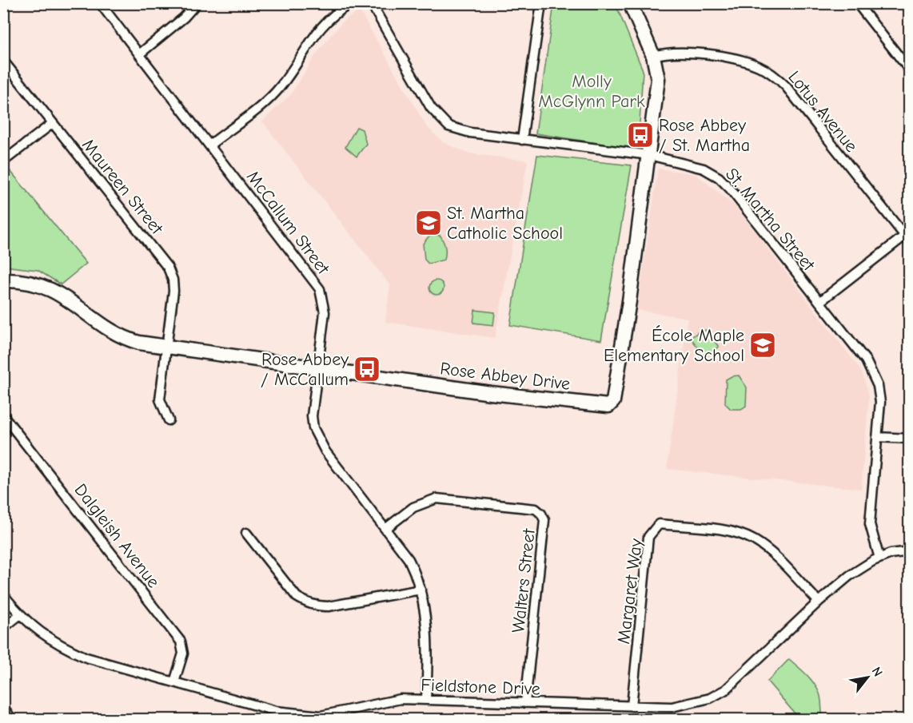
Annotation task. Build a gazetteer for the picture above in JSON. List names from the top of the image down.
{
  "streets": {
    "street": [
      "Lotus Avenue",
      "Maureen Street",
      "St. Martha Street",
      "McCallum Street",
      "Rose Abbey Drive",
      "Dalgleish Avenue",
      "Walters Street",
      "Margaret Way",
      "Fieldstone Drive"
    ]
  },
  "crossings": [
    ["Lotus Avenue", "Rose Abbey Drive"],
    ["Maureen Street", "Rose Abbey Drive"],
    ["St. Martha Street", "Rose Abbey Drive"],
    ["St. Martha Street", "Fieldstone Drive"],
    ["McCallum Street", "Rose Abbey Drive"],
    ["McCallum Street", "Walters Street"],
    ["McCallum Street", "Fieldstone Drive"],
    ["Dalgleish Avenue", "Fieldstone Drive"],
    ["Walters Street", "Fieldstone Drive"],
    ["Margaret Way", "Fieldstone Drive"]
  ],
  "parks": ["Molly McGlynn Park"],
  "places": {
    "bus stop": ["Rose Abbey / St. Martha", "Rose Abbey / McCallum"],
    "school or university": ["St. Martha Catholic School", "École Maple Elementary School"]
  },
  "north": "top right"
}
